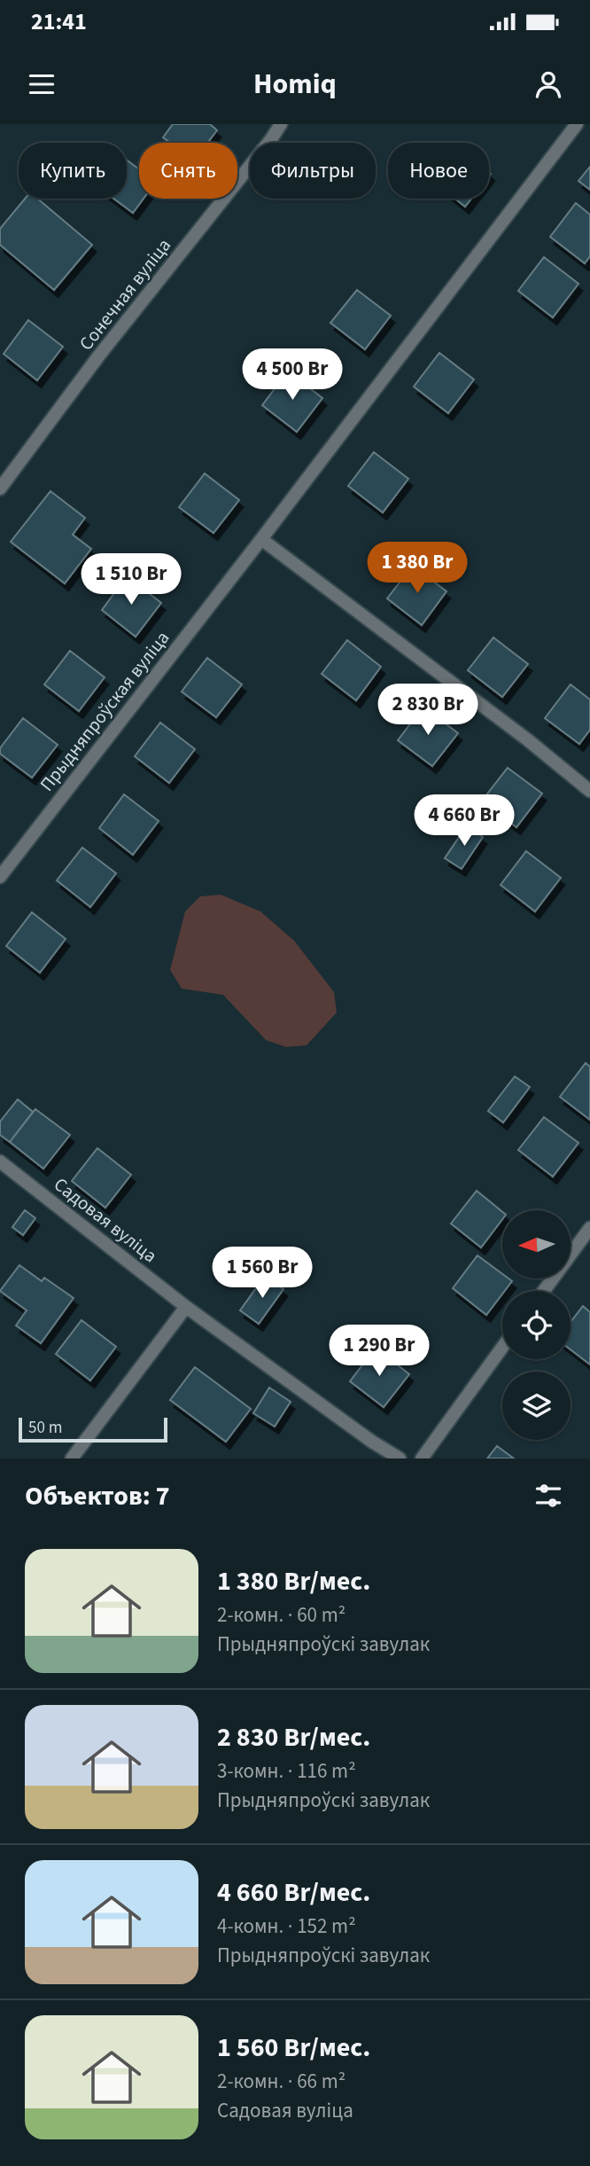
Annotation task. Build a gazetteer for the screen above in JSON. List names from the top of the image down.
{
  "streets": {
    "street": ["Сонечная вуліца", "Прыдняпроўская вуліца", "Садовая вуліца"]
  },
  "scale_bar": "50 m",
  "north": "left",
  "page": {
    "status": "21:41",
    "header": "Homiq",
    "chip": [
      "Купить",
      "Снять",
      "Фильтры",
      "Новое"
    ],
    "price": [
      "4 500 Br",
      "1 380 Br",
      "1 510 Br",
      "2 830 Br",
      "4 660 Br",
      "1 560 Br",
      "1 290 Br"
    ],
    "scale": "50 m",
    "heading": "Объектов: 7",
    "list": [
      {
        "name": "1 380 Br/мес.",
        "note": "2-комн. · 60 m² · Прыдняпроўскі завулак"
      },
      {
        "name": "2 830 Br/мес.",
        "note": "3-комн. · 116 m² · Прыдняпроўскі завулак"
      },
      {
        "name": "4 660 Br/мес.",
        "note": "4-комн. · 152 m² · Прыдняпроўскі завулак"
      },
      {
        "name": "1 560 Br/мес.",
        "note": "2-комн. · 66 m² · Садовая вуліца"
      }
    ]
  }
}
